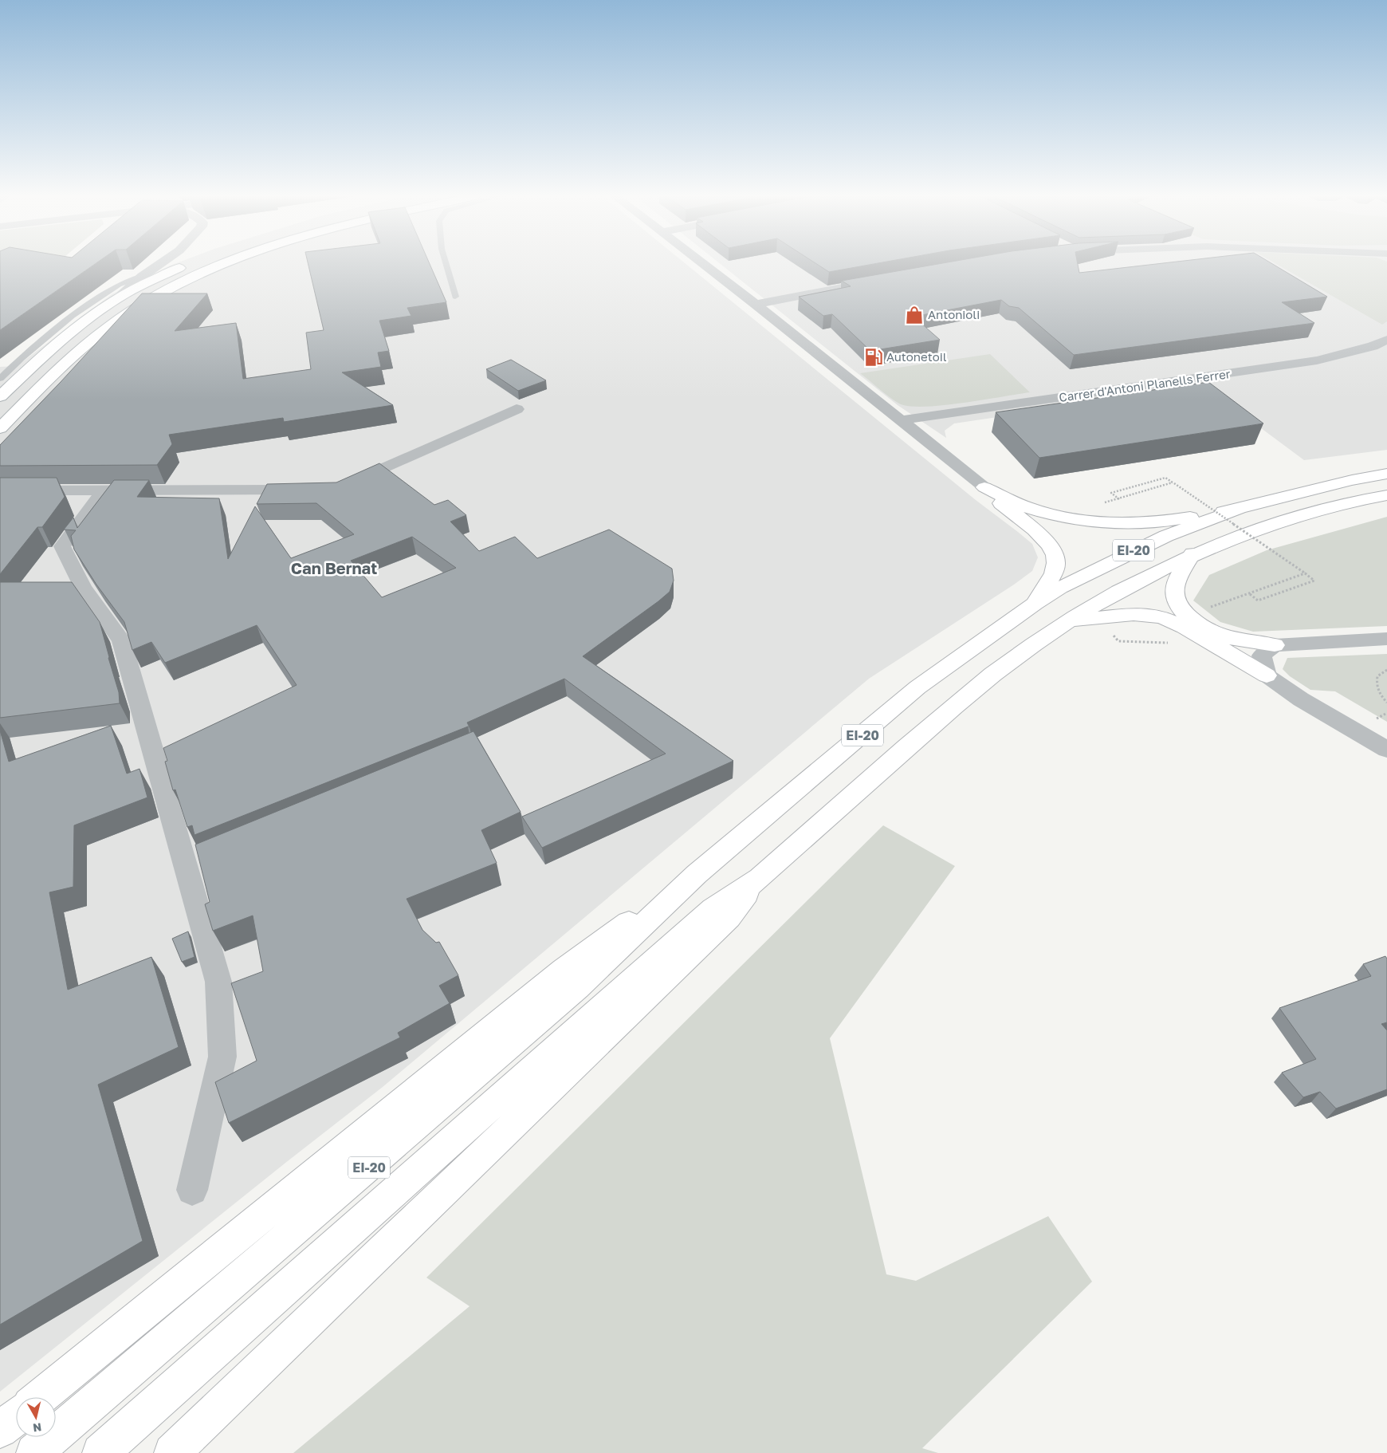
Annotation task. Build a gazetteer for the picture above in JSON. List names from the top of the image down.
{
  "streets": {
    "main road": ["EI-20"],
    "street": ["Carrer d'Antoni Planells Ferrer"]
  },
  "districts": ["Can Bernat"],
  "places": {
    "shop": ["Antonioli"],
    "fuel station": ["Autonetoil"]
  },
  "north": "bottom"
}
